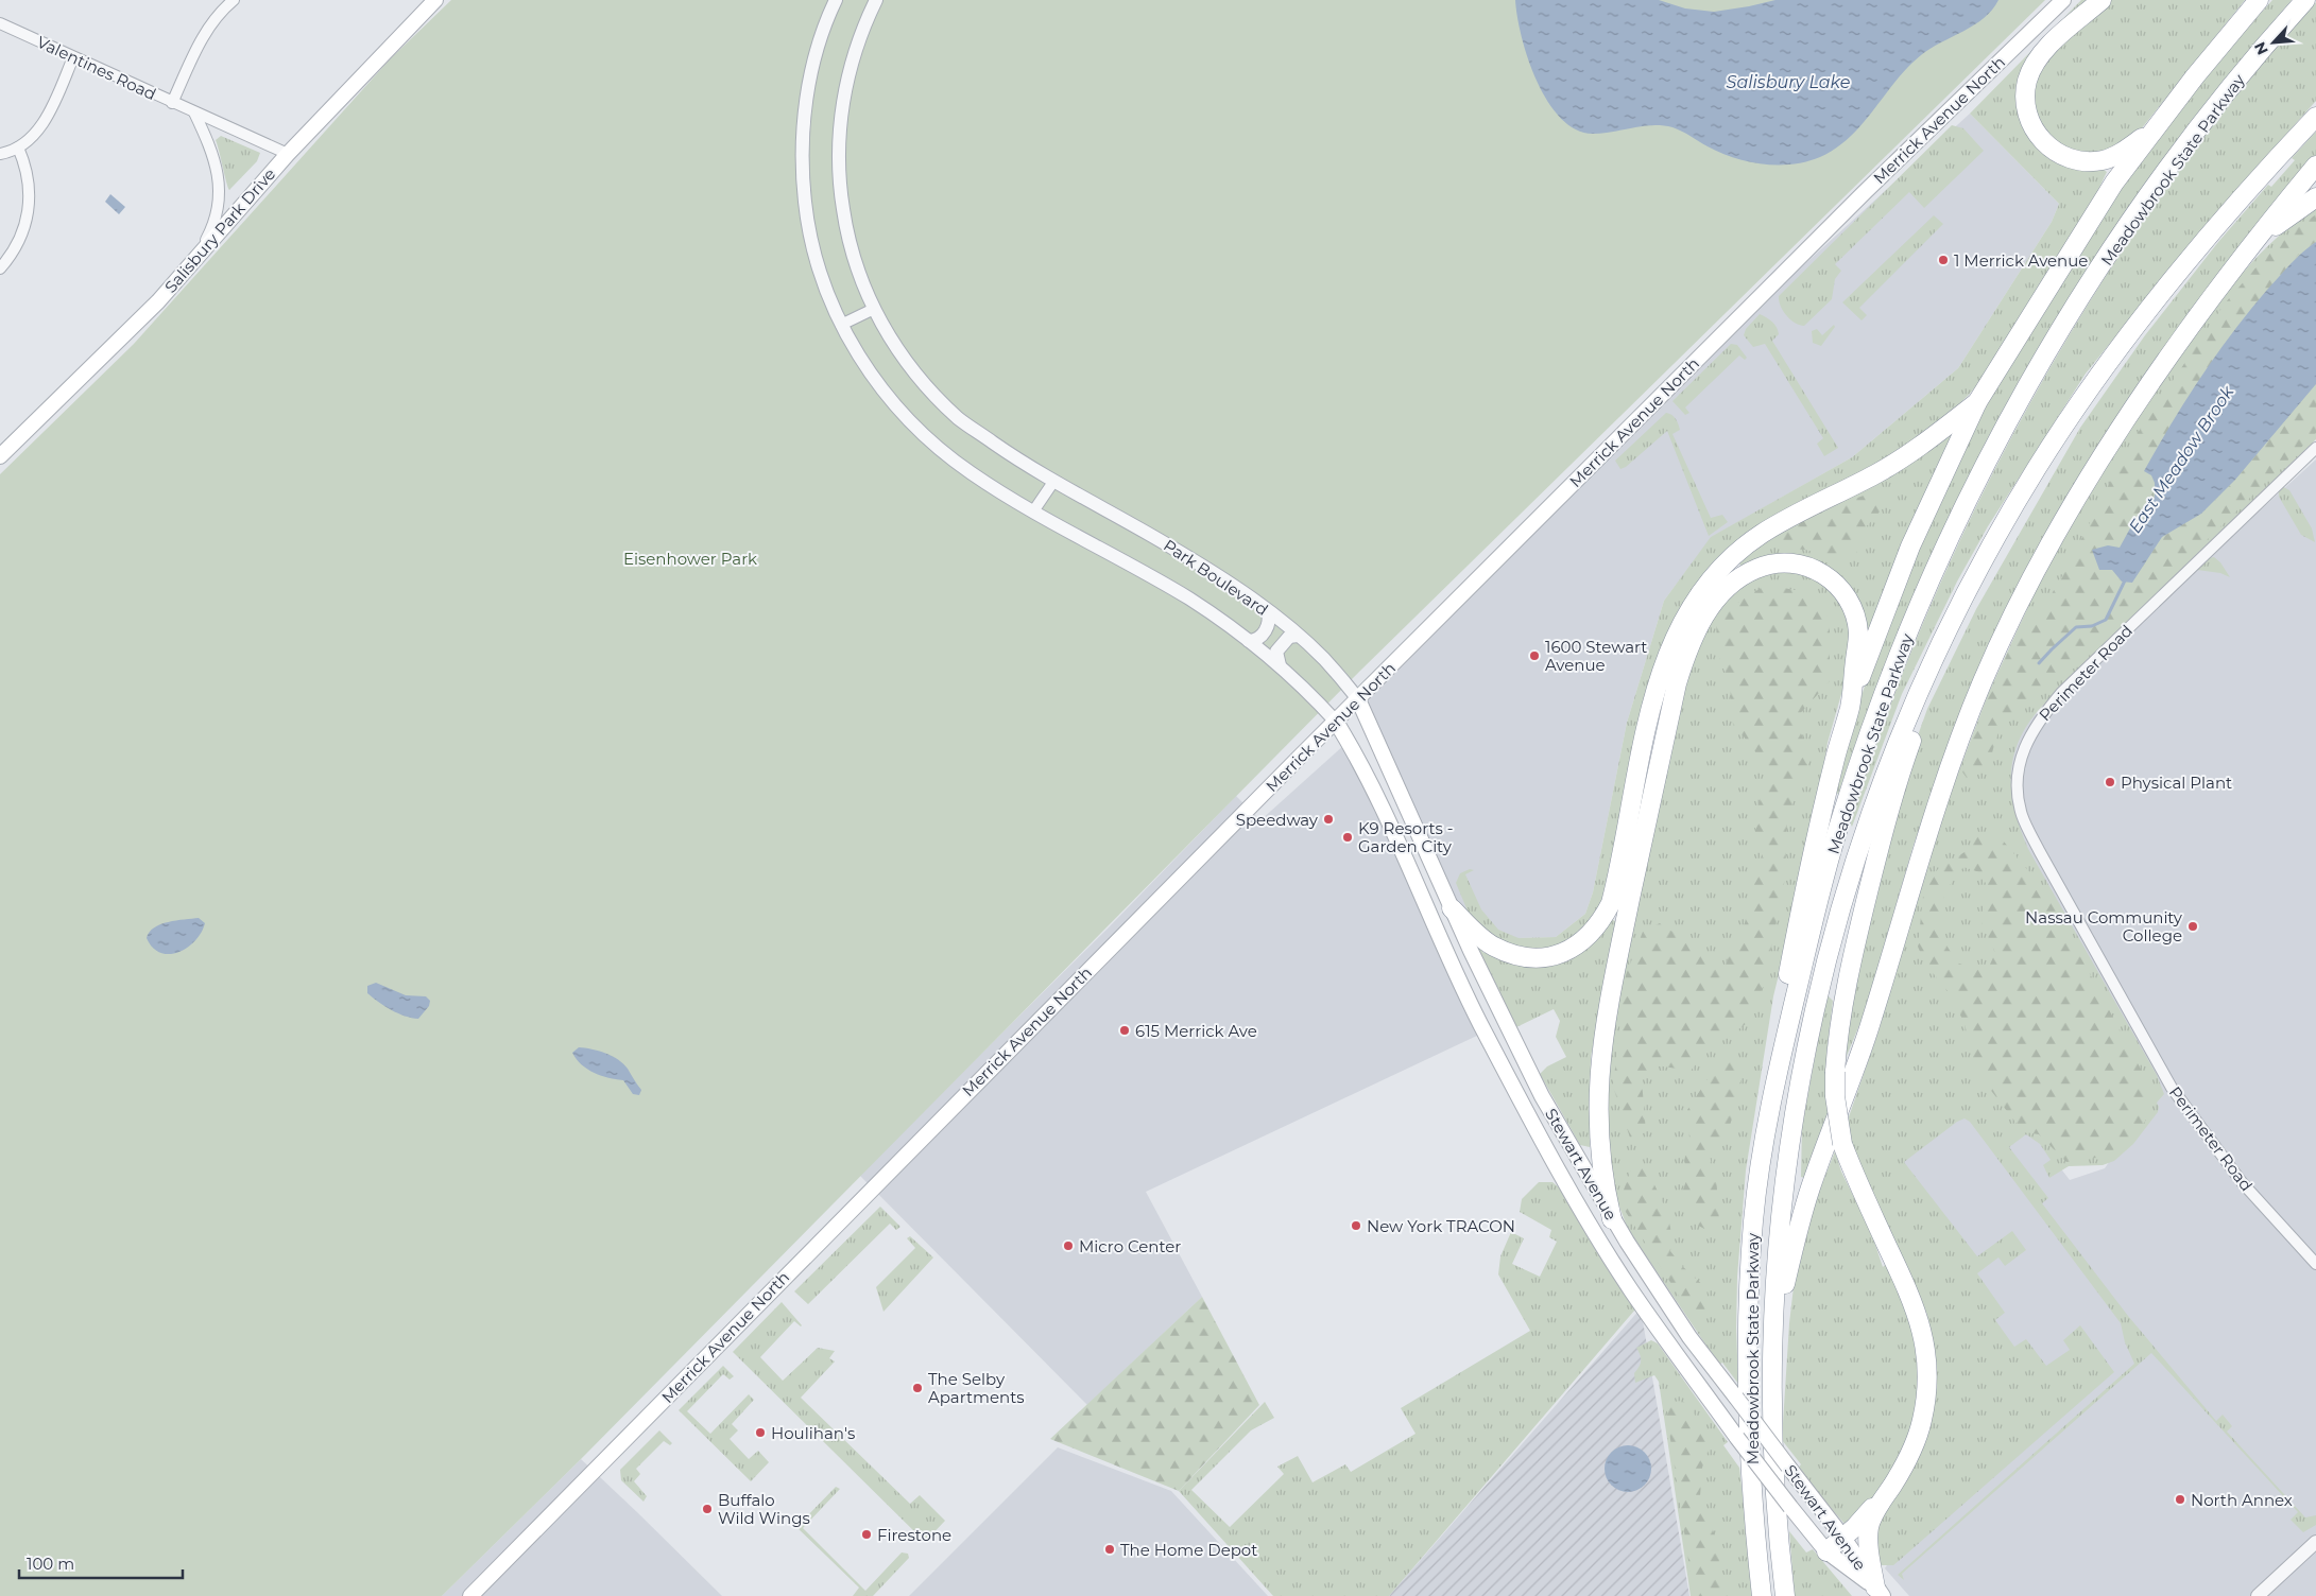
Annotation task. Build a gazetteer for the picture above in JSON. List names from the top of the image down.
{
  "streets": {
    "highway": ["Meadowbrook State Parkway"],
    "main road": ["Merrick Avenue North", "Salisbury Park Drive", "Stewart Avenue"],
    "street": ["Valentines Road", "Park Boulevard", "Perimeter Road"]
  },
  "crossings": [
    ["Valentines Road", "Salisbury Park Drive"],
    ["Merrick Avenue North", "Park Boulevard"],
    ["Merrick Avenue North", "Stewart Avenue"],
    ["Park Boulevard", "Stewart Avenue"]
  ],
  "water": ["Salisbury Lake", "East Meadow Brook"],
  "parks": ["Eisenhower Park"],
  "places": [
    "1 Merrick Avenue",
    "1600 Stewart Avenue",
    "Physical Plant",
    "Speedway",
    "K9 Resorts - Garden City",
    "Nassau Community College",
    "615 Merrick Ave",
    "New York TRACON",
    "Micro Center",
    "The Selby Apartments",
    "Houlihan's",
    "North Annex",
    "Buffalo Wild Wings",
    "Firestone",
    "The Home Depot"
  ],
  "scale_bar": "100 m",
  "north": "bottom left"
}
